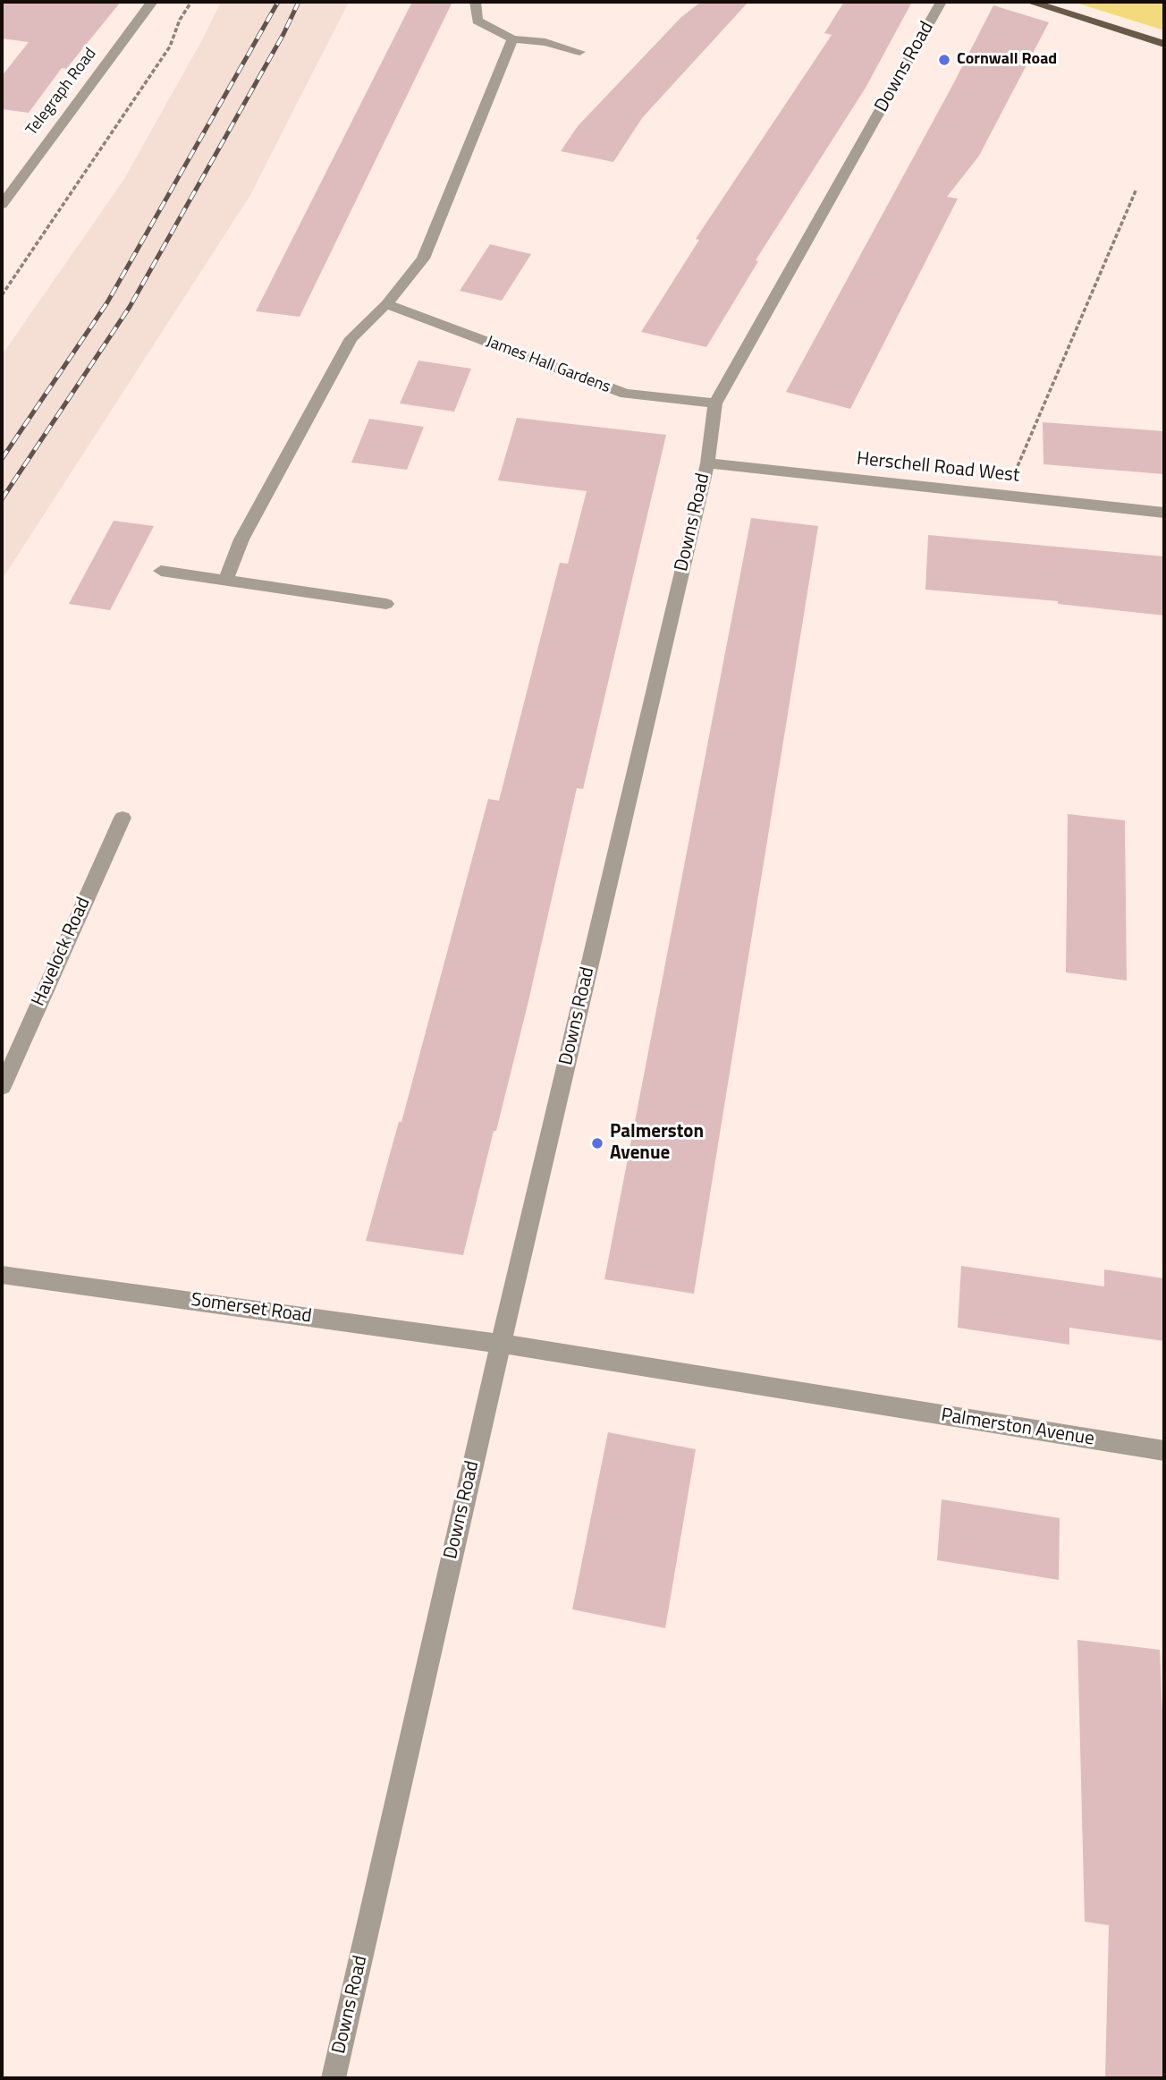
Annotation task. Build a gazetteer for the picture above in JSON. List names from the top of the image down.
{
  "streets": {
    "street": [
      "Downs Road",
      "Telegraph Road",
      "James Hall Gardens",
      "Herschell Road West",
      "Havelock Road",
      "Somerset Road",
      "Palmerston Avenue"
    ]
  },
  "crossings": [
    ["Downs Road", "James Hall Gardens"],
    ["Downs Road", "Herschell Road West"],
    ["Downs Road", "Somerset Road"],
    ["Downs Road", "Palmerston Avenue"],
    ["Somerset Road", "Palmerston Avenue"]
  ],
  "places": ["Cornwall Road", "Palmerston Avenue"]
}
